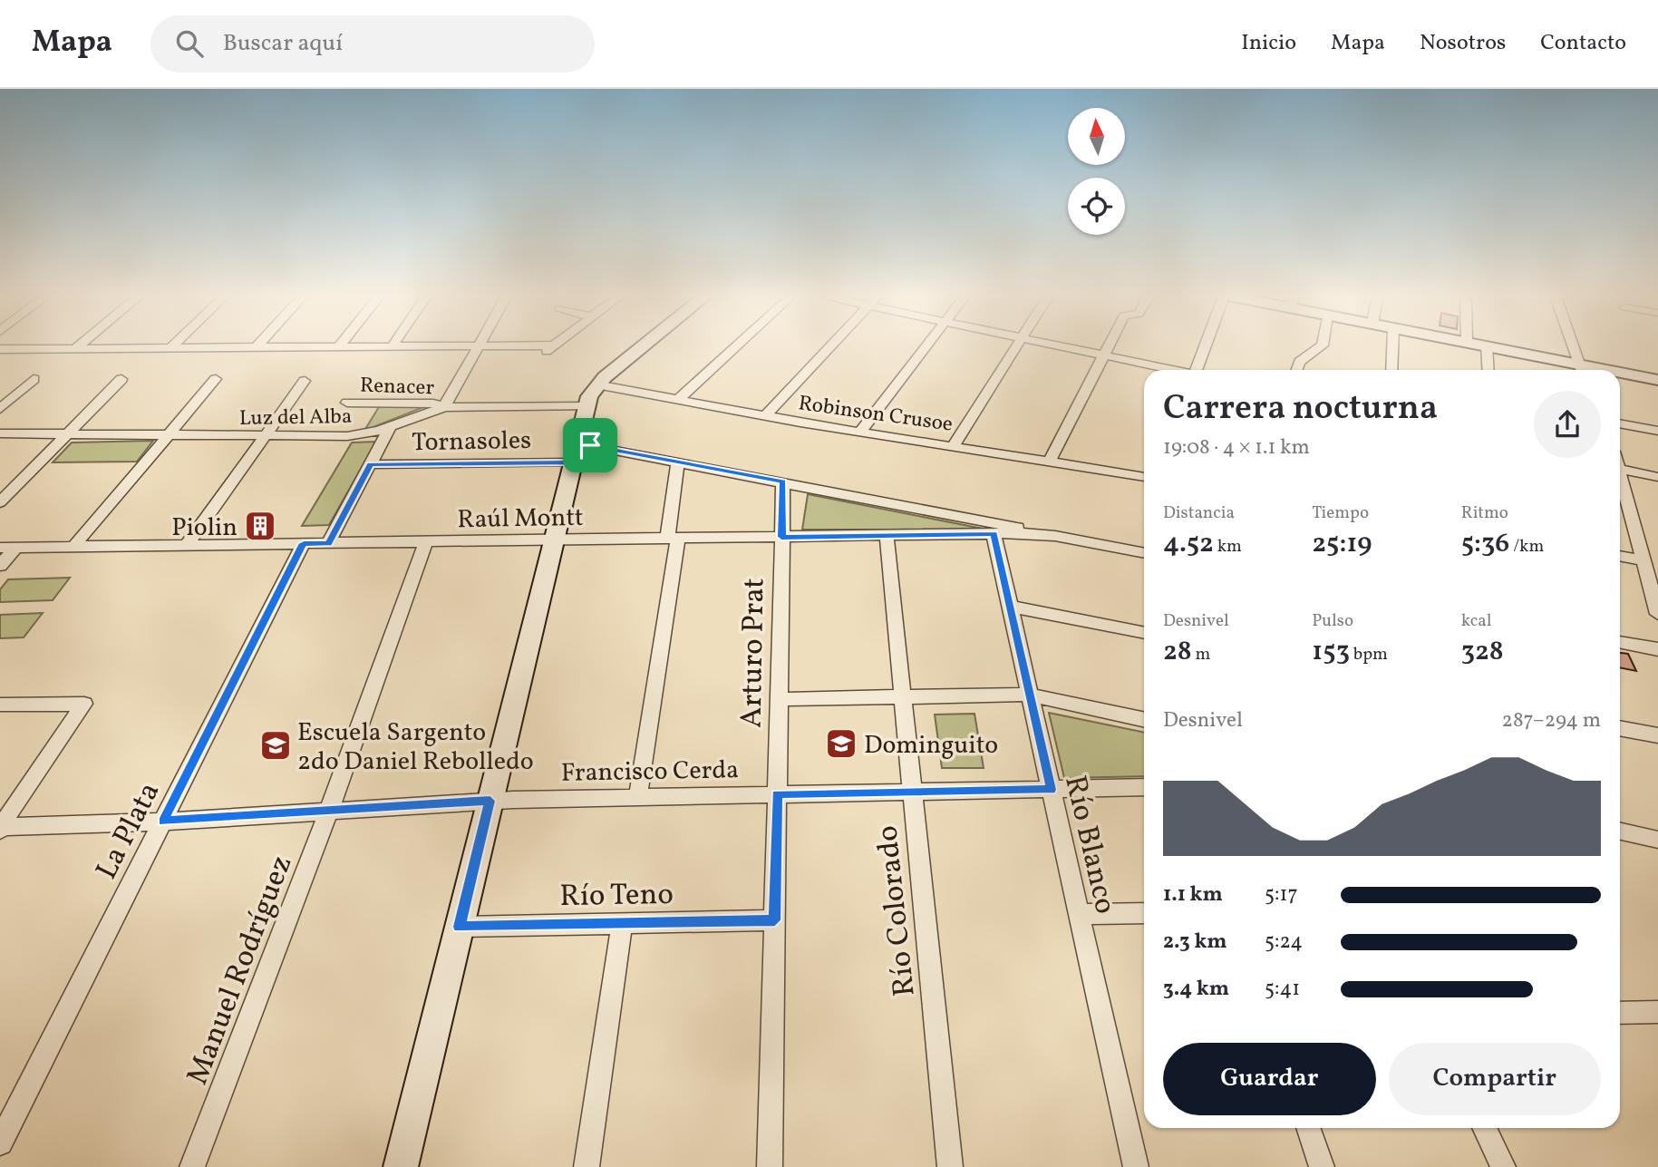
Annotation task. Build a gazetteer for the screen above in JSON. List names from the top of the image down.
{
  "streets": {
    "street": [
      "Renacer",
      "Robinson Crusoe",
      "Luz del Alba",
      "Tornasoles",
      "Raúl Montt",
      "Arturo Prat",
      "Francisco Cerda",
      "La Plata",
      "Río Blanco",
      "Río Teno",
      "Río Colorado",
      "Manuel Rodríguez"
    ]
  },
  "crossings": [
    ["Renacer", "Luz del Alba"],
    ["Robinson Crusoe", "Luz del Alba"],
    ["Tornasoles", "Raúl Montt"],
    ["Raúl Montt", "Arturo Prat"],
    ["Raúl Montt", "La Plata"],
    ["Raúl Montt", "Río Blanco"],
    ["Raúl Montt", "Río Colorado"],
    ["Raúl Montt", "Manuel Rodríguez"],
    ["Arturo Prat", "Francisco Cerda"],
    ["Arturo Prat", "Río Teno"],
    ["Francisco Cerda", "La Plata"],
    ["Francisco Cerda", "Río Blanco"],
    ["Francisco Cerda", "Río Colorado"],
    ["Francisco Cerda", "Manuel Rodríguez"]
  ],
  "places": {
    "building": ["Piolin"],
    "school or university": ["Dominguito", "Escuela Sargento 2do Daniel Rebolledo"]
  },
  "north": "top",
  "page": {
    "header": "Mapa",
    "search": "Buscar aquí",
    "nav": [
      "Inicio",
      "Mapa",
      "Nosotros",
      "Contacto"
    ],
    "heading": ["Carrera nocturna", "19:08 · 4 × 1.1 km"],
    "stats": [
      ["Distancia", "4.52 km"],
      ["Tiempo", "25:19"],
      ["Ritmo", "5:36 /km"],
      ["Desnivel", "28 m"],
      ["Pulso", "153 bpm"],
      ["kcal", "328"]
    ],
    "chart": ["Desnivel", "287–294 m"],
    "list": [
      {
        "name": "1.1 km",
        "note": "5:17"
      },
      {
        "name": "2.3 km",
        "note": "5:24"
      },
      {
        "name": "3.4 km",
        "note": "5:41"
      }
    ],
    "buttons": ["Guardar", "Compartir"]
  }
}
